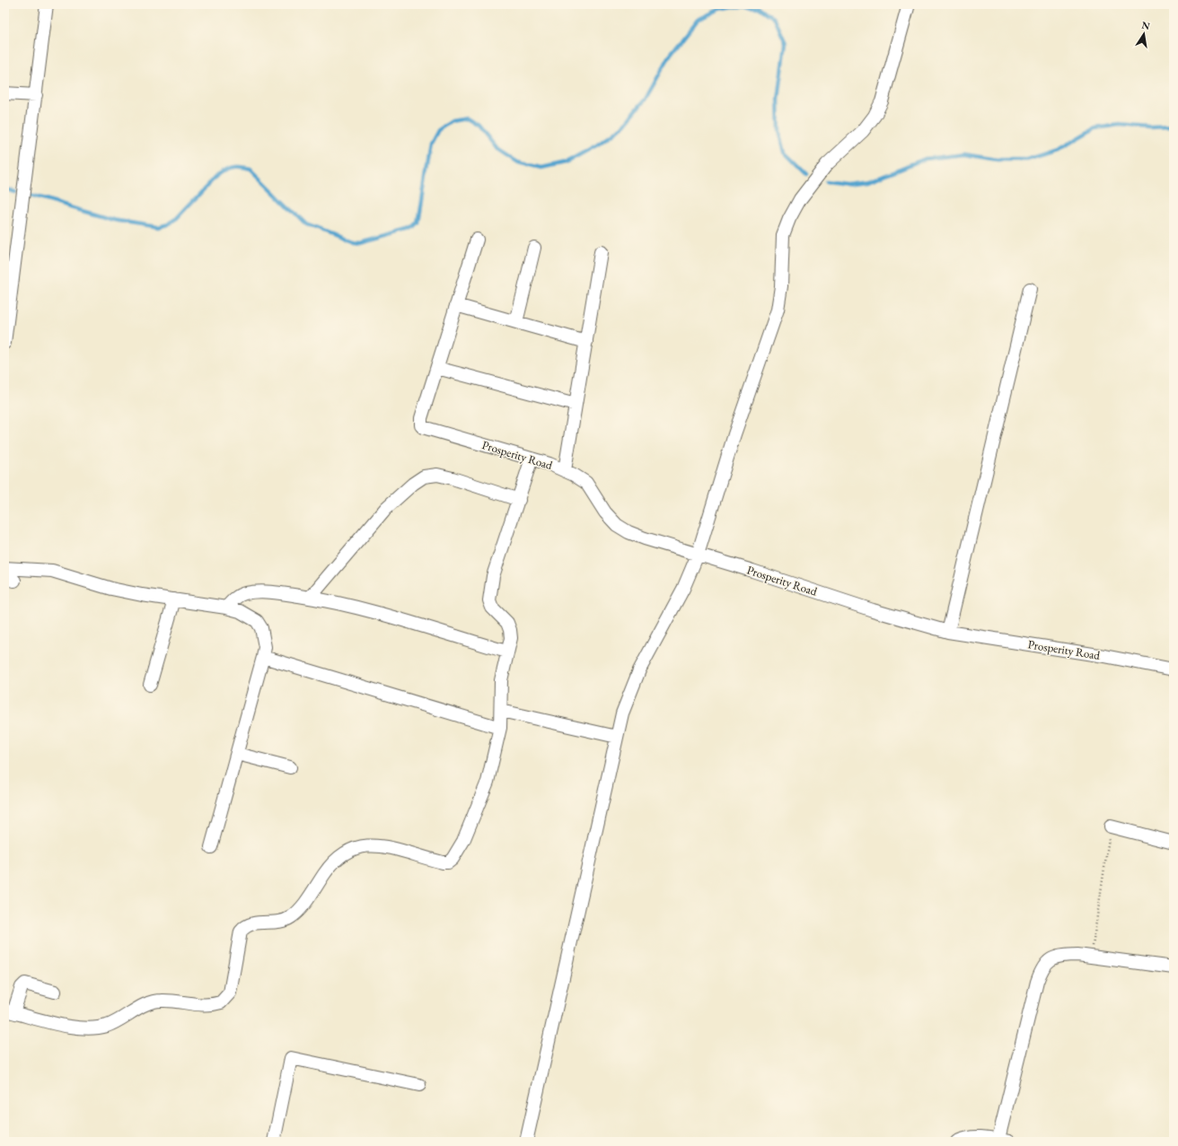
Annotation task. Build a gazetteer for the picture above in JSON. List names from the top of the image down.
{
  "streets": {
    "street": ["Prosperity Road"]
  },
  "north": "top"
}
